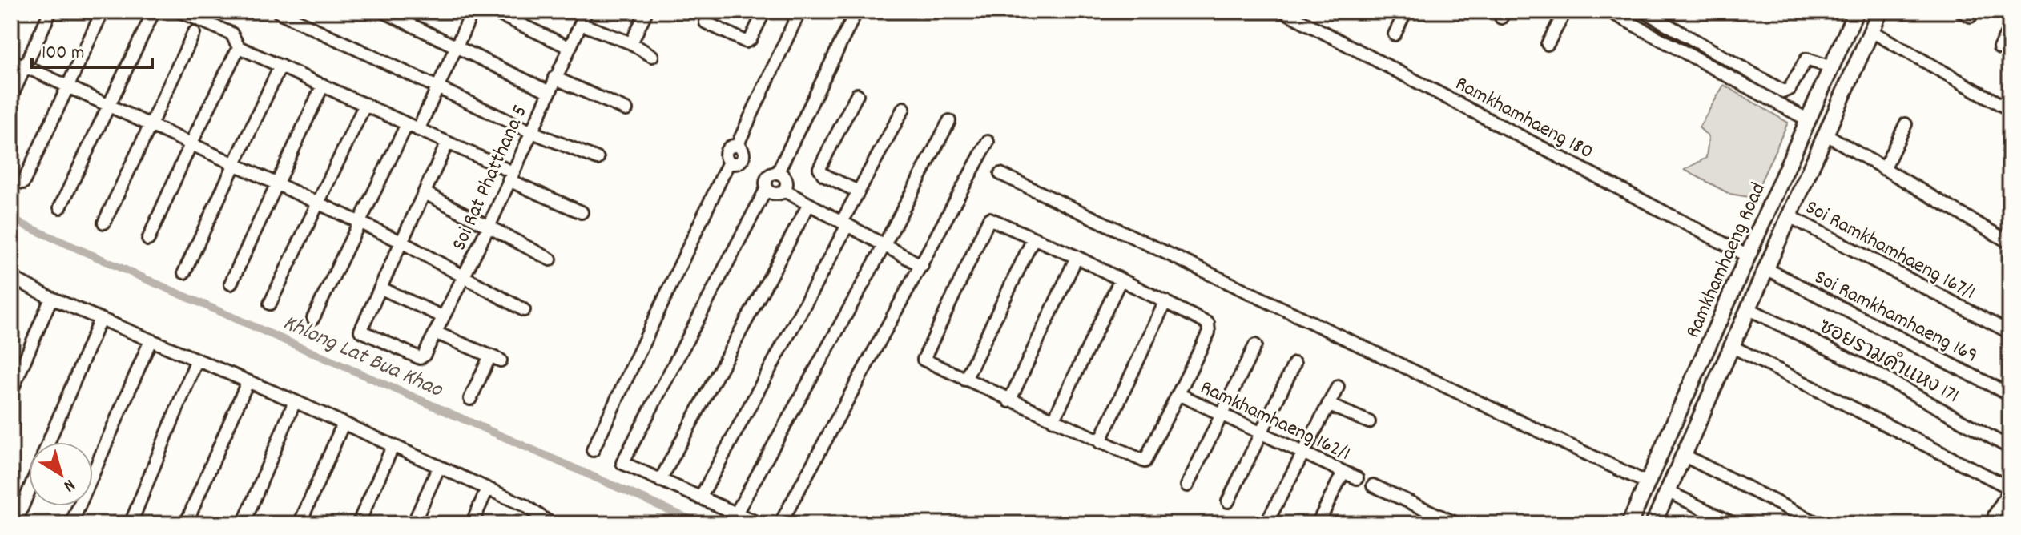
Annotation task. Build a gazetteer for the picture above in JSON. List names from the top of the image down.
{
  "streets": {
    "main road": ["Ramkhamhaeng Road"],
    "street": [
      "Ramkhamhaeng 180",
      "Soi Rat Phatthana 5",
      "Soi Ramkhamhaeng 167/1",
      "Soi Ramkhamhaeng 169",
      "ซอยรามคำแหง 171",
      "Ramkhamhaeng 162/1"
    ]
  },
  "crossings": [
    ["Ramkhamhaeng 180", "Ramkhamhaeng Road"],
    ["Soi Ramkhamhaeng 167/1", "Ramkhamhaeng Road"],
    ["Ramkhamhaeng Road", "Soi Ramkhamhaeng 169"],
    ["Ramkhamhaeng Road", "ซอยรามคำแหง 171"]
  ],
  "water": ["Khlong Lat Bua Khao"],
  "scale_bar": "100 m",
  "north": "bottom right"
}
